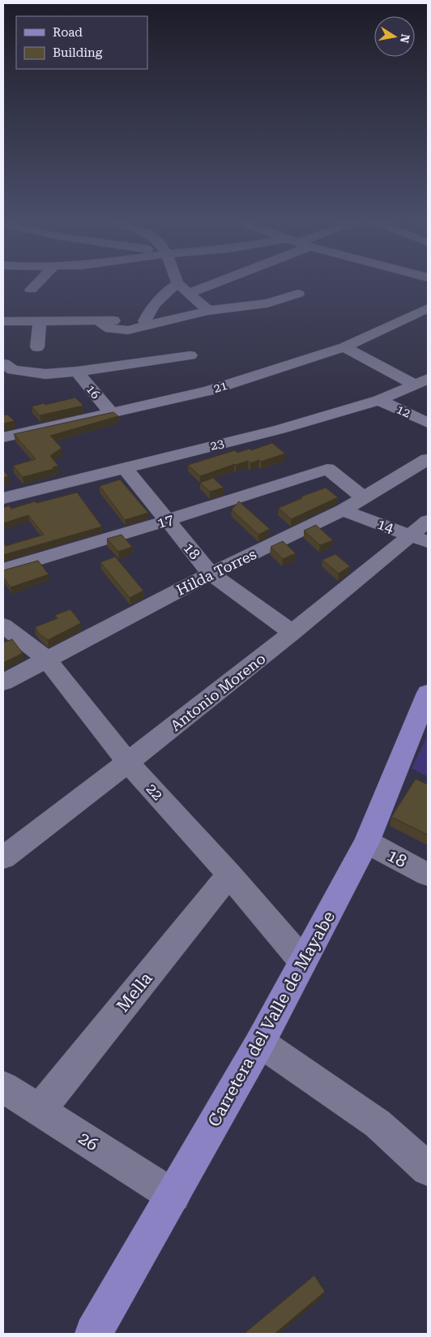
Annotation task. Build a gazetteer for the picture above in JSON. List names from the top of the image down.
{
  "streets": {
    "main road": ["Carretera del Valle de Mayabe"],
    "street": [
      "21",
      "16",
      "12",
      "23",
      "17",
      "14",
      "18",
      "Hilda Torres",
      "Antonio Moreno",
      "22",
      "Mella",
      "26"
    ]
  },
  "crossings": [
    ["21", "16"],
    ["12", "23"],
    ["23", "18"],
    ["17", "18"],
    ["17", "Hilda Torres"],
    ["14", "Hilda Torres"],
    ["14", "Antonio Moreno"],
    ["18", "Hilda Torres"],
    ["18", "Antonio Moreno"],
    ["18", "Carretera del Valle de Mayabe"],
    ["Hilda Torres", "22"],
    ["Antonio Moreno", "22"],
    ["22", "Mella"],
    ["22", "Carretera del Valle de Mayabe"],
    ["Mella", "26"],
    ["Carretera del Valle de Mayabe", "26"]
  ],
  "legend": ["Road", "Building"],
  "north": "right"
}
